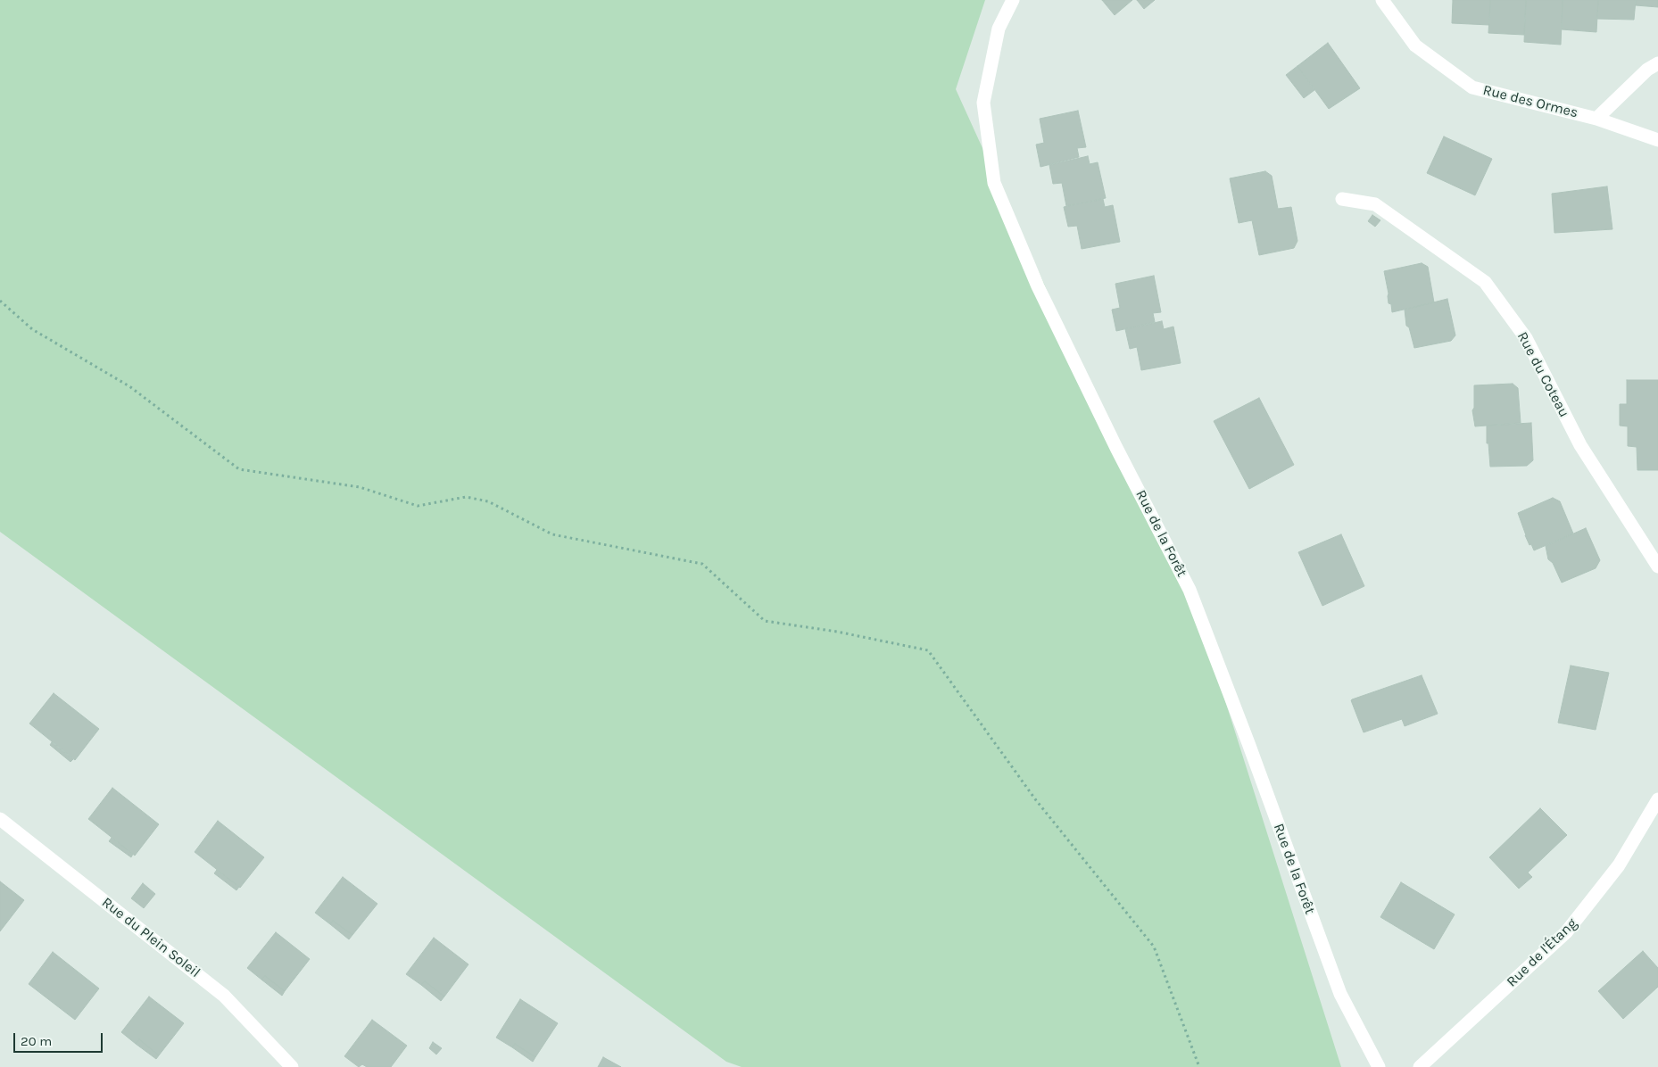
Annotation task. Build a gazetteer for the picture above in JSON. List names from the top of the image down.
{
  "streets": {
    "street": [
      "Rue des Ormes",
      "Rue du Coteau",
      "Rue de la Forêt",
      "Rue du Plein Soleil",
      "Rue de l'Étang"
    ]
  },
  "scale_bar": "20 m"
}
